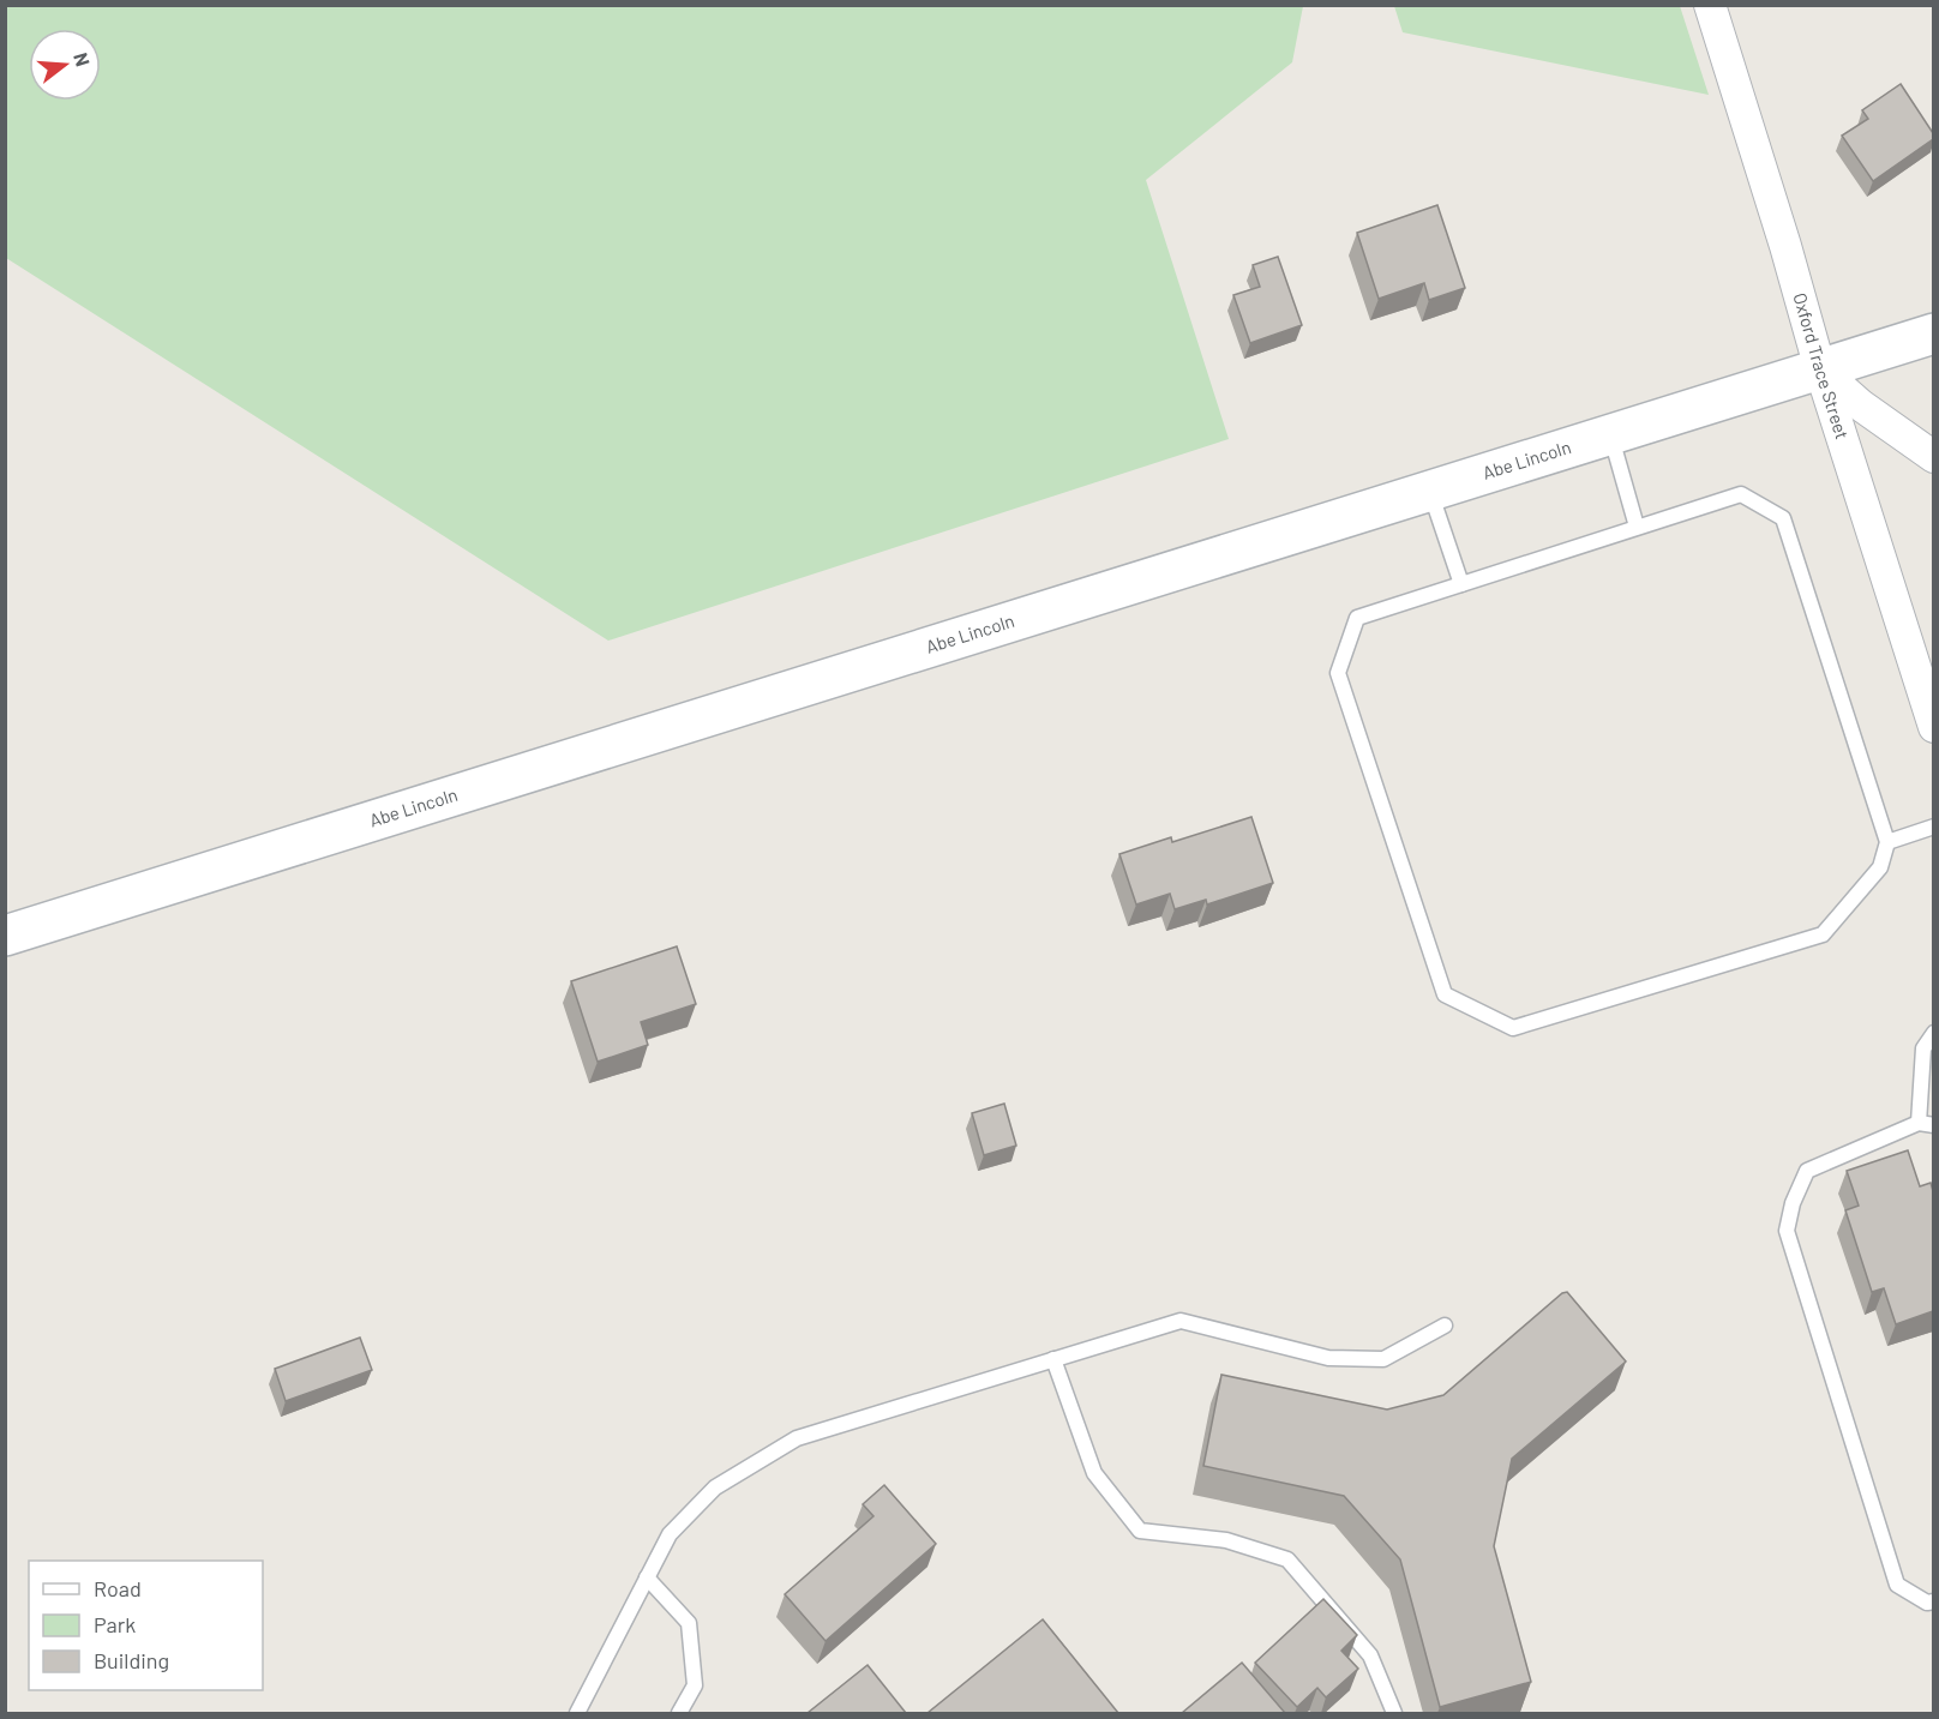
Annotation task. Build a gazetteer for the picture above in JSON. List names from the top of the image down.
{
  "streets": {
    "street": ["Oxford Trace Street", "Abe Lincoln"]
  },
  "crossings": [
    ["Oxford Trace Street", "Abe Lincoln"]
  ],
  "legend": ["Road", "Park", "Building"],
  "north": "right"
}
